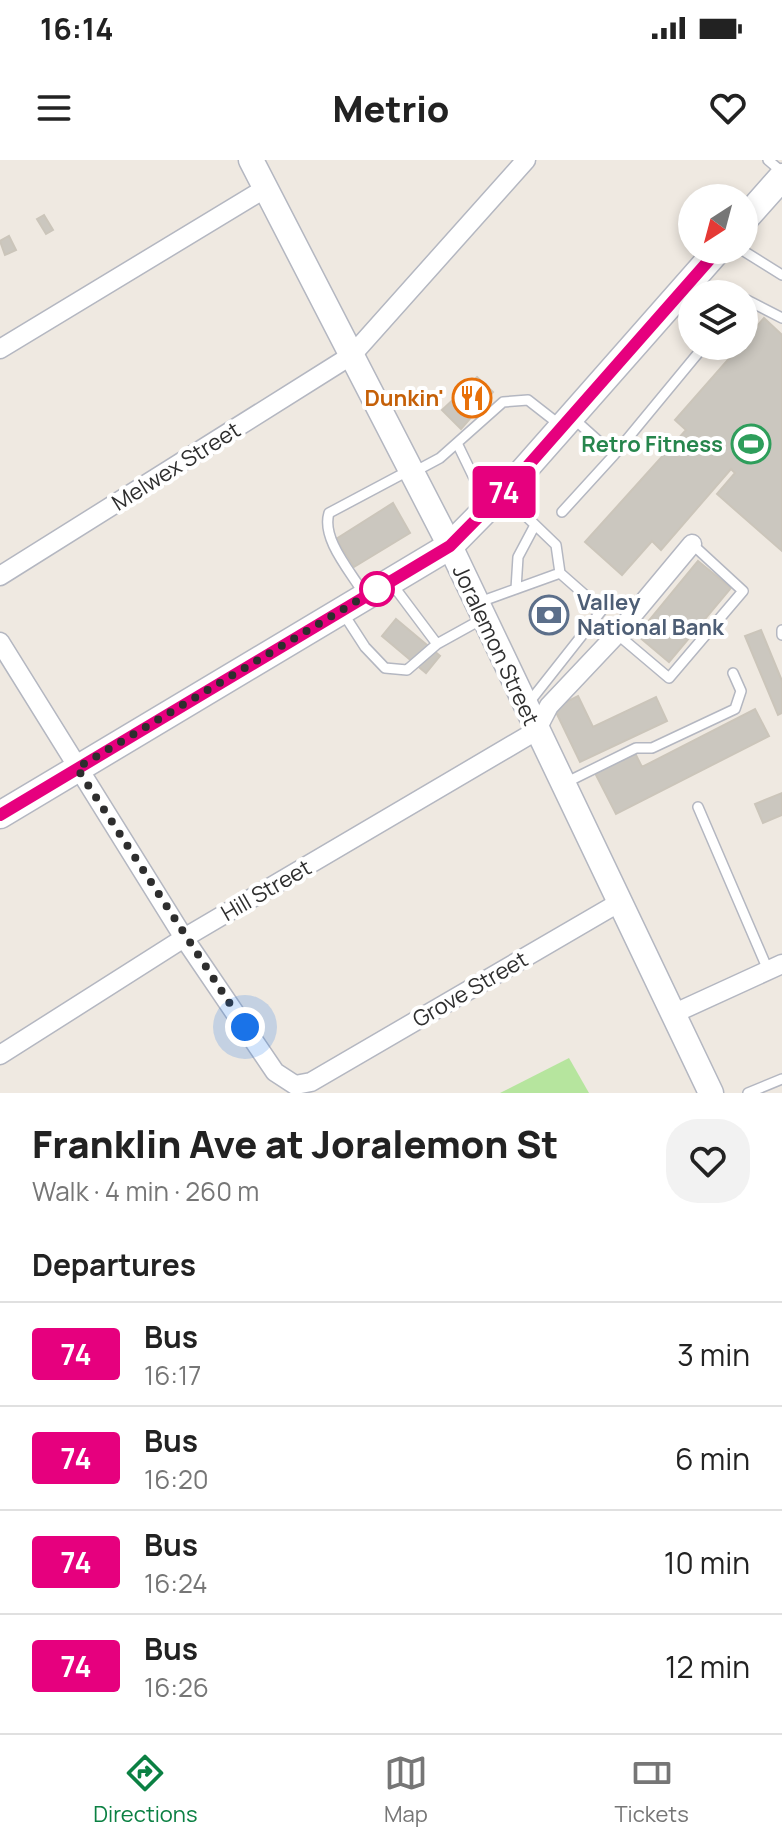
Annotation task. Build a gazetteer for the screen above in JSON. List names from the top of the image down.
{
  "streets": {
    "street": [
      "Melwex Street",
      "Joralemon Street",
      "Hill Street",
      "Grove Street"
    ]
  },
  "crossings": [
    ["Melwex Street", "Joralemon Street"],
    ["Joralemon Street", "Hill Street"],
    ["Joralemon Street", "Grove Street"],
    ["Hill Street", "Grove Street"]
  ],
  "places": {
    "restaurant": ["Dunkin'"],
    "sports": ["Retro Fitness"],
    "bank": ["Valley National Bank"]
  },
  "lines": ["bus line 74"],
  "north": "bottom left",
  "page": {
    "status": "16:14",
    "header": "Metrio",
    "on_map": "74",
    "heading": [
      ["Franklin Ave at Joralemon St", "Walk · 4 min · 260 m"],
      "Departures"
    ],
    "list": [
      {
        "mark": "74",
        "name": "Bus",
        "note": "16:17",
        "value": "3 min"
      },
      {
        "mark": "74",
        "name": "Bus",
        "note": "16:20",
        "value": "6 min"
      },
      {
        "mark": "74",
        "name": "Bus",
        "note": "16:24",
        "value": "10 min"
      },
      {
        "mark": "74",
        "name": "Bus",
        "note": "16:26",
        "value": "12 min"
      }
    ],
    "tabs": ["Directions", "Map", "Tickets"]
  }
}
